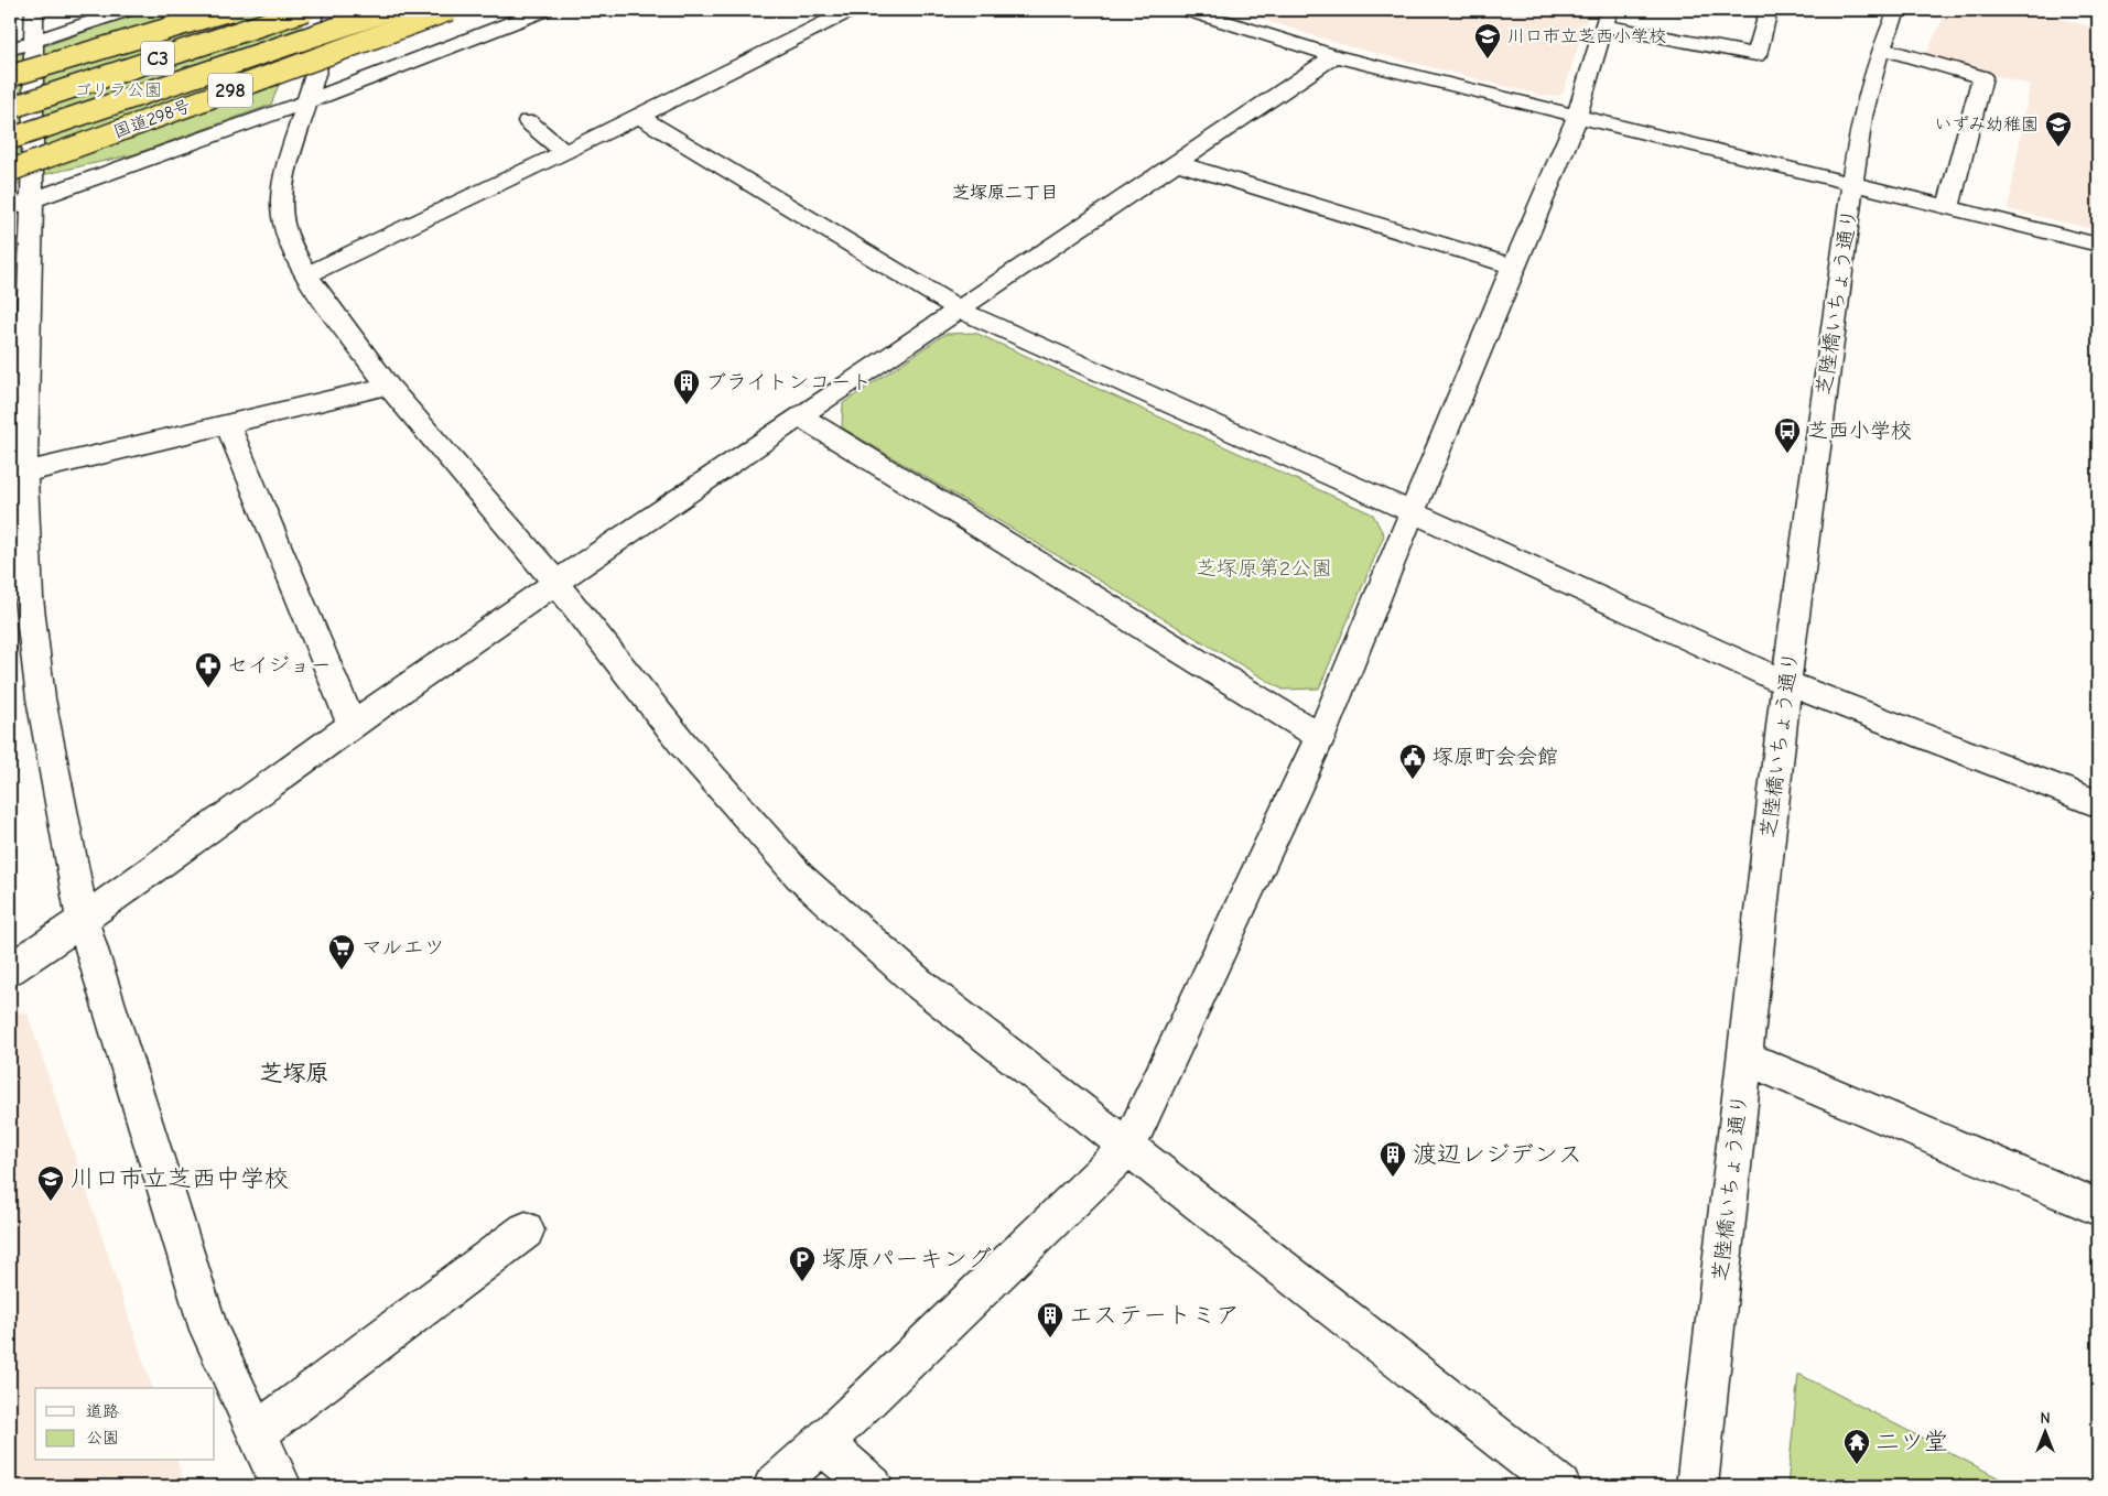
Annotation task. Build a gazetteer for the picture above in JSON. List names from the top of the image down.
{
  "streets": {
    "highway": ["C3", "298", "国道298号"],
    "street": ["芝陸橋いちょう通り"]
  },
  "districts": ["芝塚原二丁目", "芝塚原"],
  "parks": ["ゴリラ公園", "芝塚原第2公園"],
  "places": {
    "school or university": ["川口市立芝西小学校", "いずみ幼稚園", "川口市立芝西中学校"],
    "building": ["ブライトンコート", "渡辺レジデンス", "エステートミア"],
    "bus stop": ["芝西小学校"],
    "pharmacy": ["セイジョー"],
    "public building": ["塚原町会会館"],
    "supermarket": ["マルエツ"],
    "parking": ["塚原パーキング"],
    "temple": ["二ツ堂"]
  },
  "legend": ["道路", "公園"],
  "north": "top"
}
